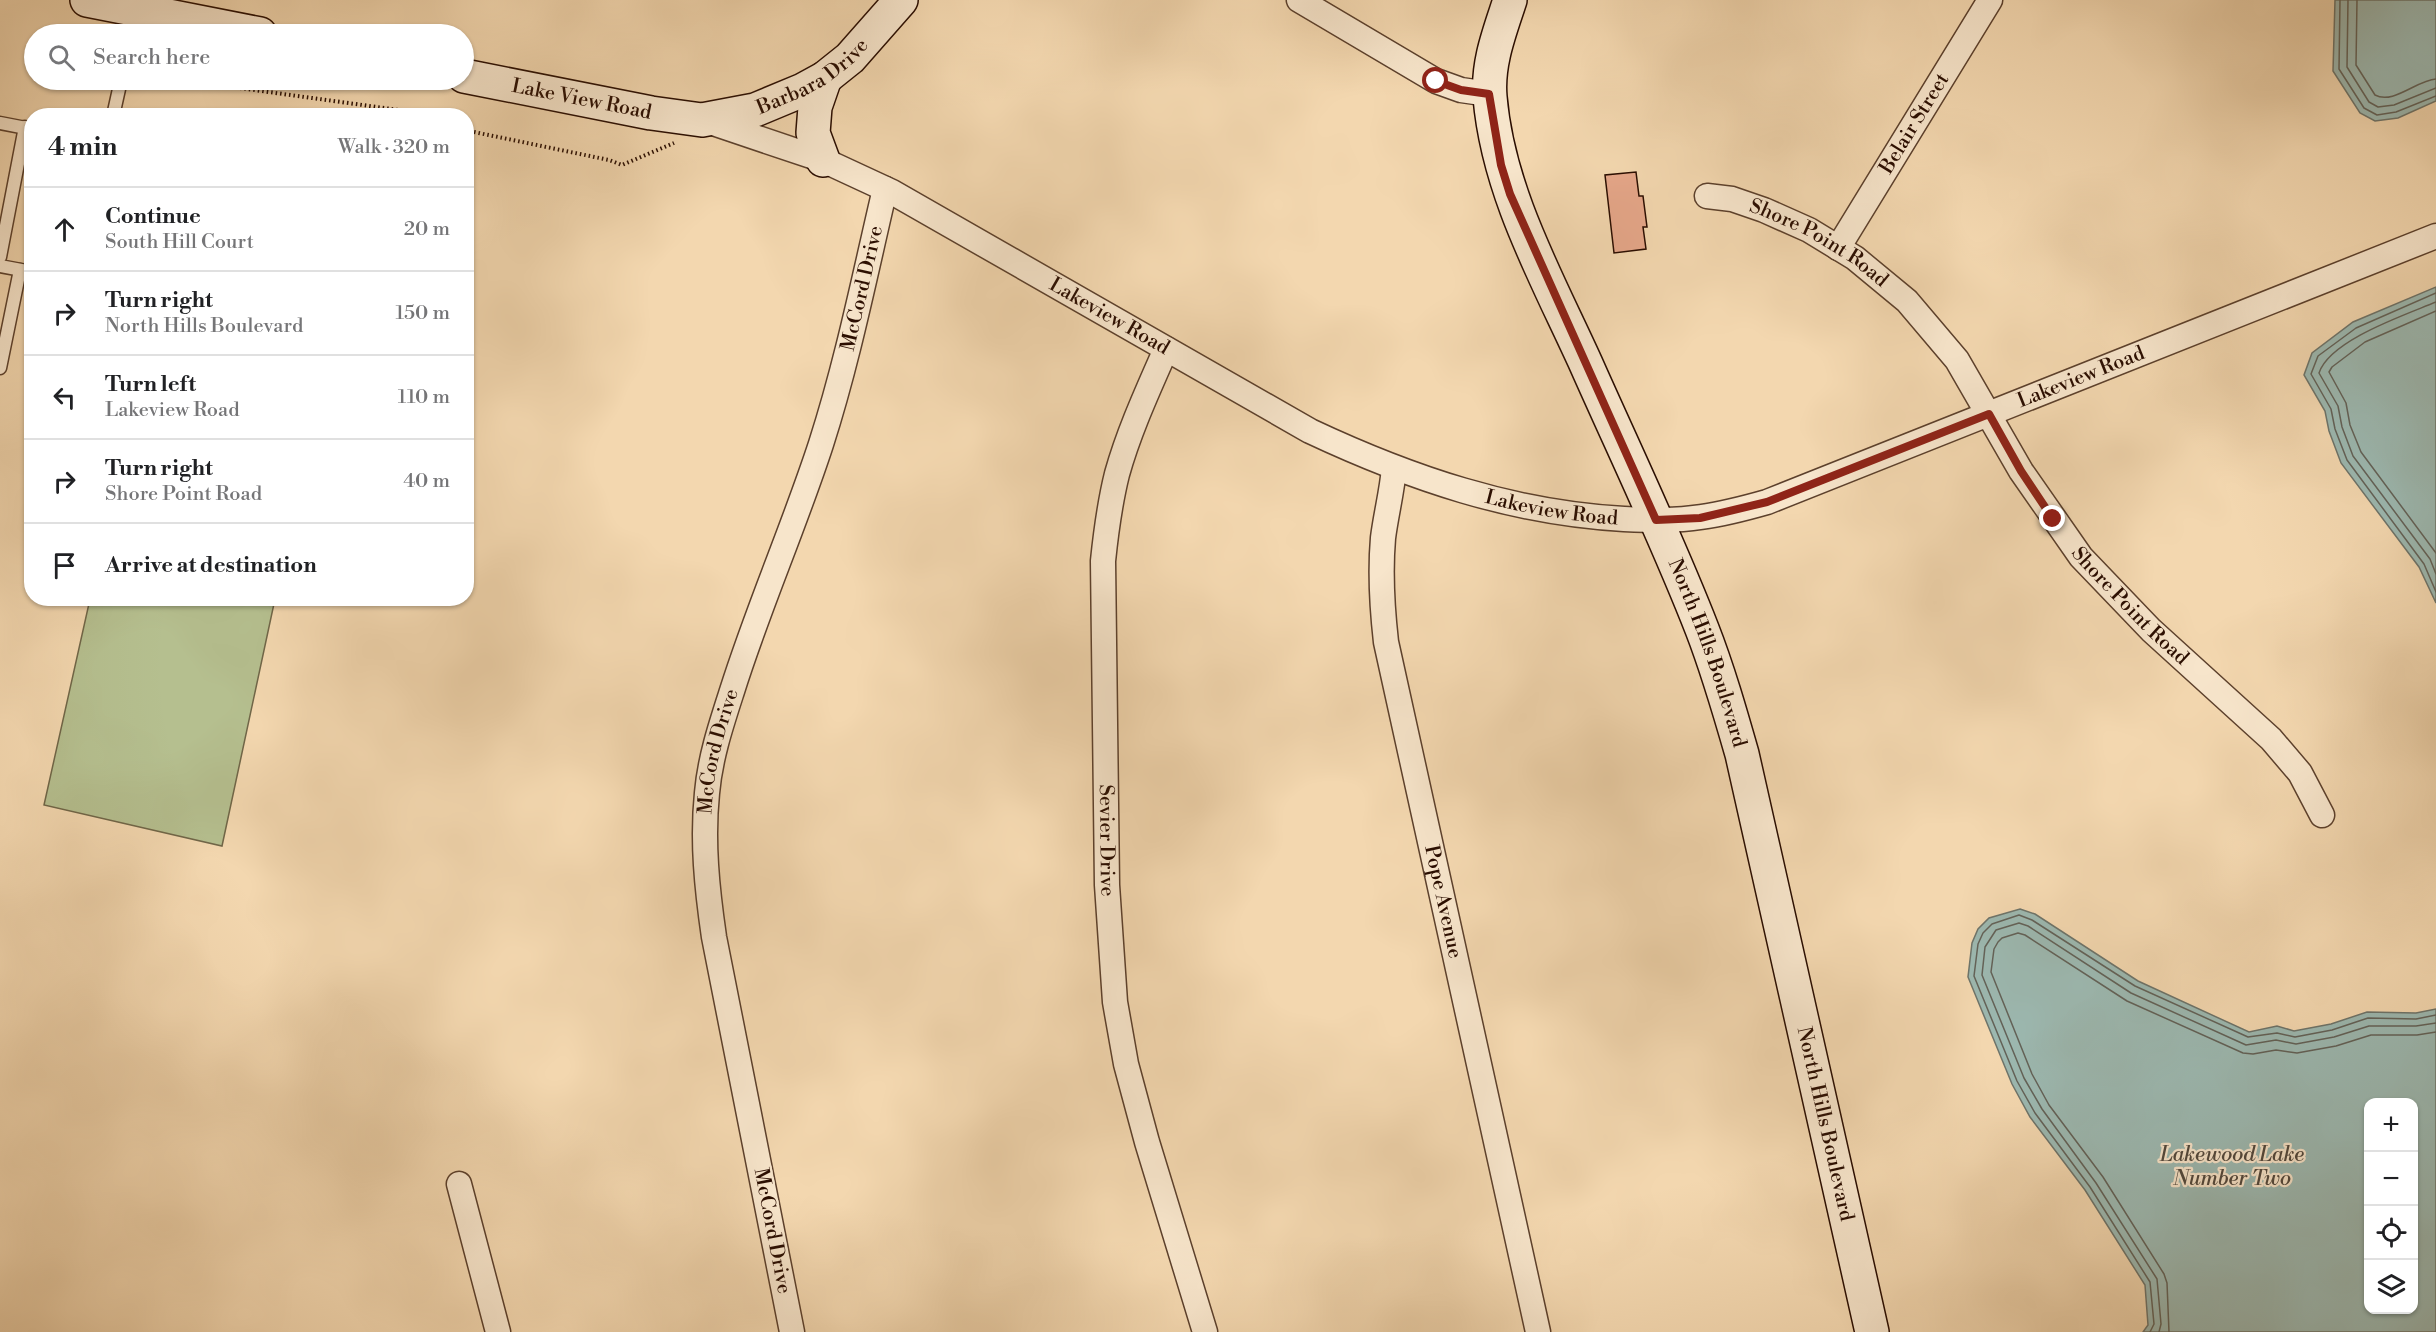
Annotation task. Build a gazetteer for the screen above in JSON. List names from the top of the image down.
{
  "streets": {
    "street": [
      "Barbara Drive",
      "Lake View Road",
      "Belair Street",
      "Shore Point Road",
      "McCord Drive",
      "Lakeview Road",
      "North Hills Boulevard",
      "Sevier Drive",
      "Pope Avenue"
    ]
  },
  "crossings": [
    ["Barbara Drive", "Lake View Road"],
    ["Barbara Drive", "Lakeview Road"],
    ["Lake View Road", "Lakeview Road"],
    ["Belair Street", "Shore Point Road"],
    ["Shore Point Road", "Lakeview Road"],
    ["McCord Drive", "Lakeview Road"],
    ["Lakeview Road", "North Hills Boulevard"],
    ["Lakeview Road", "Sevier Drive"],
    ["Lakeview Road", "Pope Avenue"]
  ],
  "water": ["Lakewood Lake Number Two"],
  "page": {
    "search": "Search here",
    "heading": ["4 min", "Walk · 320 m"],
    "list": [
      ["Continue", "South Hill Court", "20 m"],
      ["Turn right", "North Hills Boulevard", "150 m"],
      ["Turn left", "Lakeview Road", "110 m"],
      ["Turn right", "Shore Point Road", "40 m"],
      "Arrive at destination"
    ],
    "map_buttons": ["+", "−"]
  }
}
